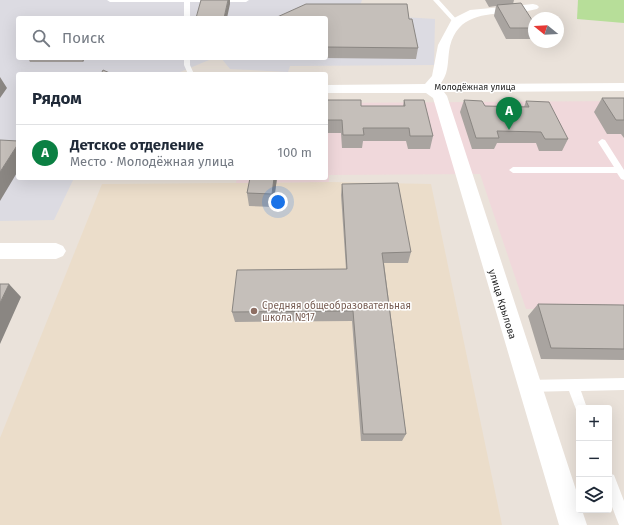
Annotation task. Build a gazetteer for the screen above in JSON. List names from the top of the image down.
{
  "streets": {
    "street": ["Молодёжная улица", "улица Крылова"]
  },
  "crossings": [
    ["Молодёжная улица", "улица Крылова"]
  ],
  "places": ["Средняя общеобразовательная школа №17"],
  "north": "left",
  "page": {
    "search": "Поиск",
    "heading": "Рядом",
    "pins": "A",
    "list": [
      {
        "mark": "A",
        "name": "Детское отделение",
        "note": "Место · Молодёжная улица",
        "value": "100 m"
      }
    ],
    "map_buttons": ["+", "−"]
  }
}
